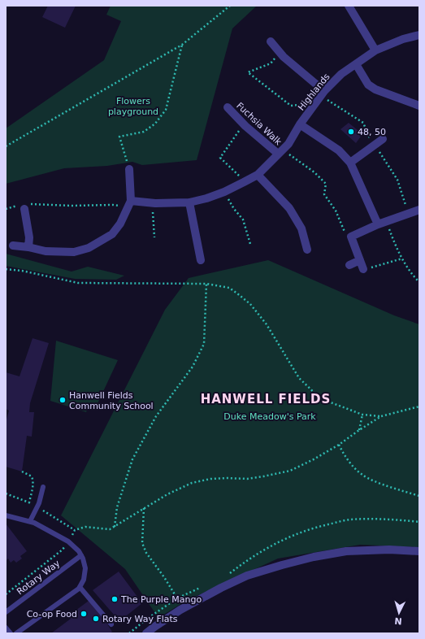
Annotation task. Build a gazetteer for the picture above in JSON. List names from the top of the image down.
{
  "streets": {
    "street": ["Highlands", "Fuchsia Walk"],
    "lane": ["Rotary Way"]
  },
  "crossings": [
    ["Highlands", "Fuchsia Walk"]
  ],
  "districts": ["HANWELL FIELDS"],
  "parks": ["Flowers playground", "Duke Meadow's Park"],
  "places": [
    "48, 50",
    "Hanwell Fields Community School",
    "The Purple Mango",
    "Co-op Food",
    "Rotary Way Flats"
  ],
  "north": "bottom"
}
